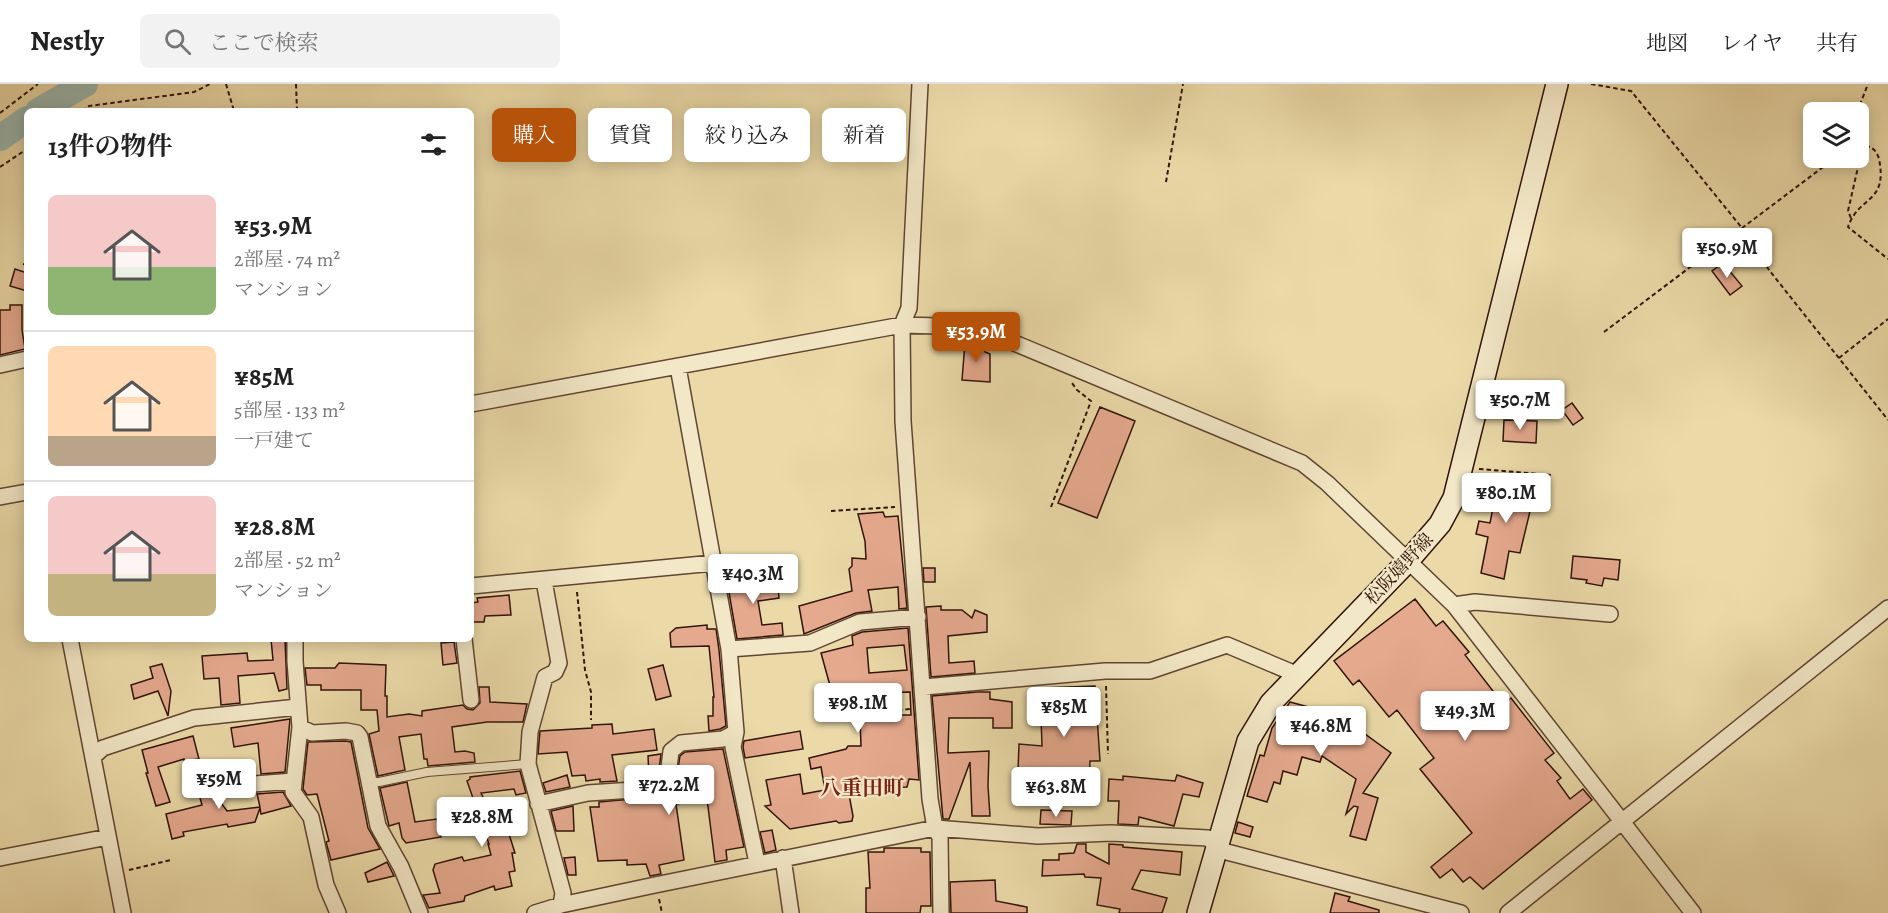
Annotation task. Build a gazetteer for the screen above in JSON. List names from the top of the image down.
{
  "streets": {
    "main road": ["松阪嬉野線"]
  },
  "districts": ["八重田町"],
  "page": {
    "header": "Nestly",
    "search": "ここで検索",
    "nav": ["地図", "レイヤ", "共有"],
    "chip": [
      "購入",
      "賃貸",
      "絞り込み",
      "新着"
    ],
    "heading": "13件の物件",
    "list": [
      {
        "name": "¥53.9M",
        "note": "2部屋 · 74 m² · マンション"
      },
      {
        "name": "¥85M",
        "note": "5部屋 · 133 m² · 一戸建て"
      },
      {
        "name": "¥28.8M",
        "note": "2部屋 · 52 m² · マンション"
      }
    ],
    "price": [
      "¥50.9M",
      "¥53.9M",
      "¥50.7M",
      "¥80.1M",
      "¥40.3M",
      "¥98.1M",
      "¥85M",
      "¥49.3M",
      "¥46.8M",
      "¥59M",
      "¥72.2M",
      "¥63.8M",
      "¥28.8M"
    ]
  }
}
